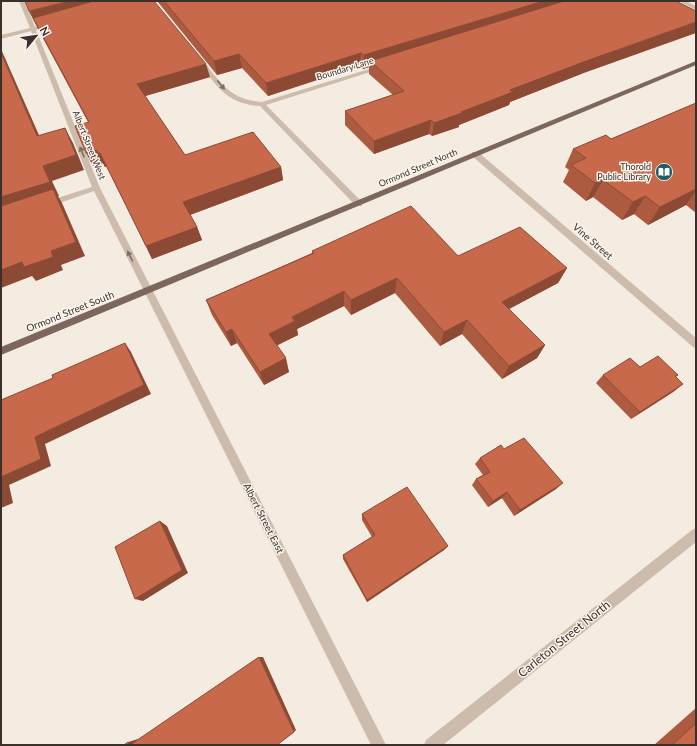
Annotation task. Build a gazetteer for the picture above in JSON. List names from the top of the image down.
{
  "streets": {
    "main road": ["Ormond Street North", "Ormond Street South"],
    "street": [
      "Boundary Lane",
      "Albert Street West",
      "Vine Street",
      "Albert Street East",
      "Carleton Street North"
    ]
  },
  "crossings": [
    ["Albert Street West", "Ormond Street North"],
    ["Albert Street West", "Ormond Street South"],
    ["Albert Street West", "Albert Street East"],
    ["Ormond Street North", "Vine Street"],
    ["Ormond Street North", "Ormond Street South"],
    ["Ormond Street North", "Albert Street East"],
    ["Ormond Street South", "Albert Street East"]
  ],
  "one_way": ["Albert Street West"],
  "places": {
    "library": ["Thorold Public Library"]
  },
  "north": "top right"
}
